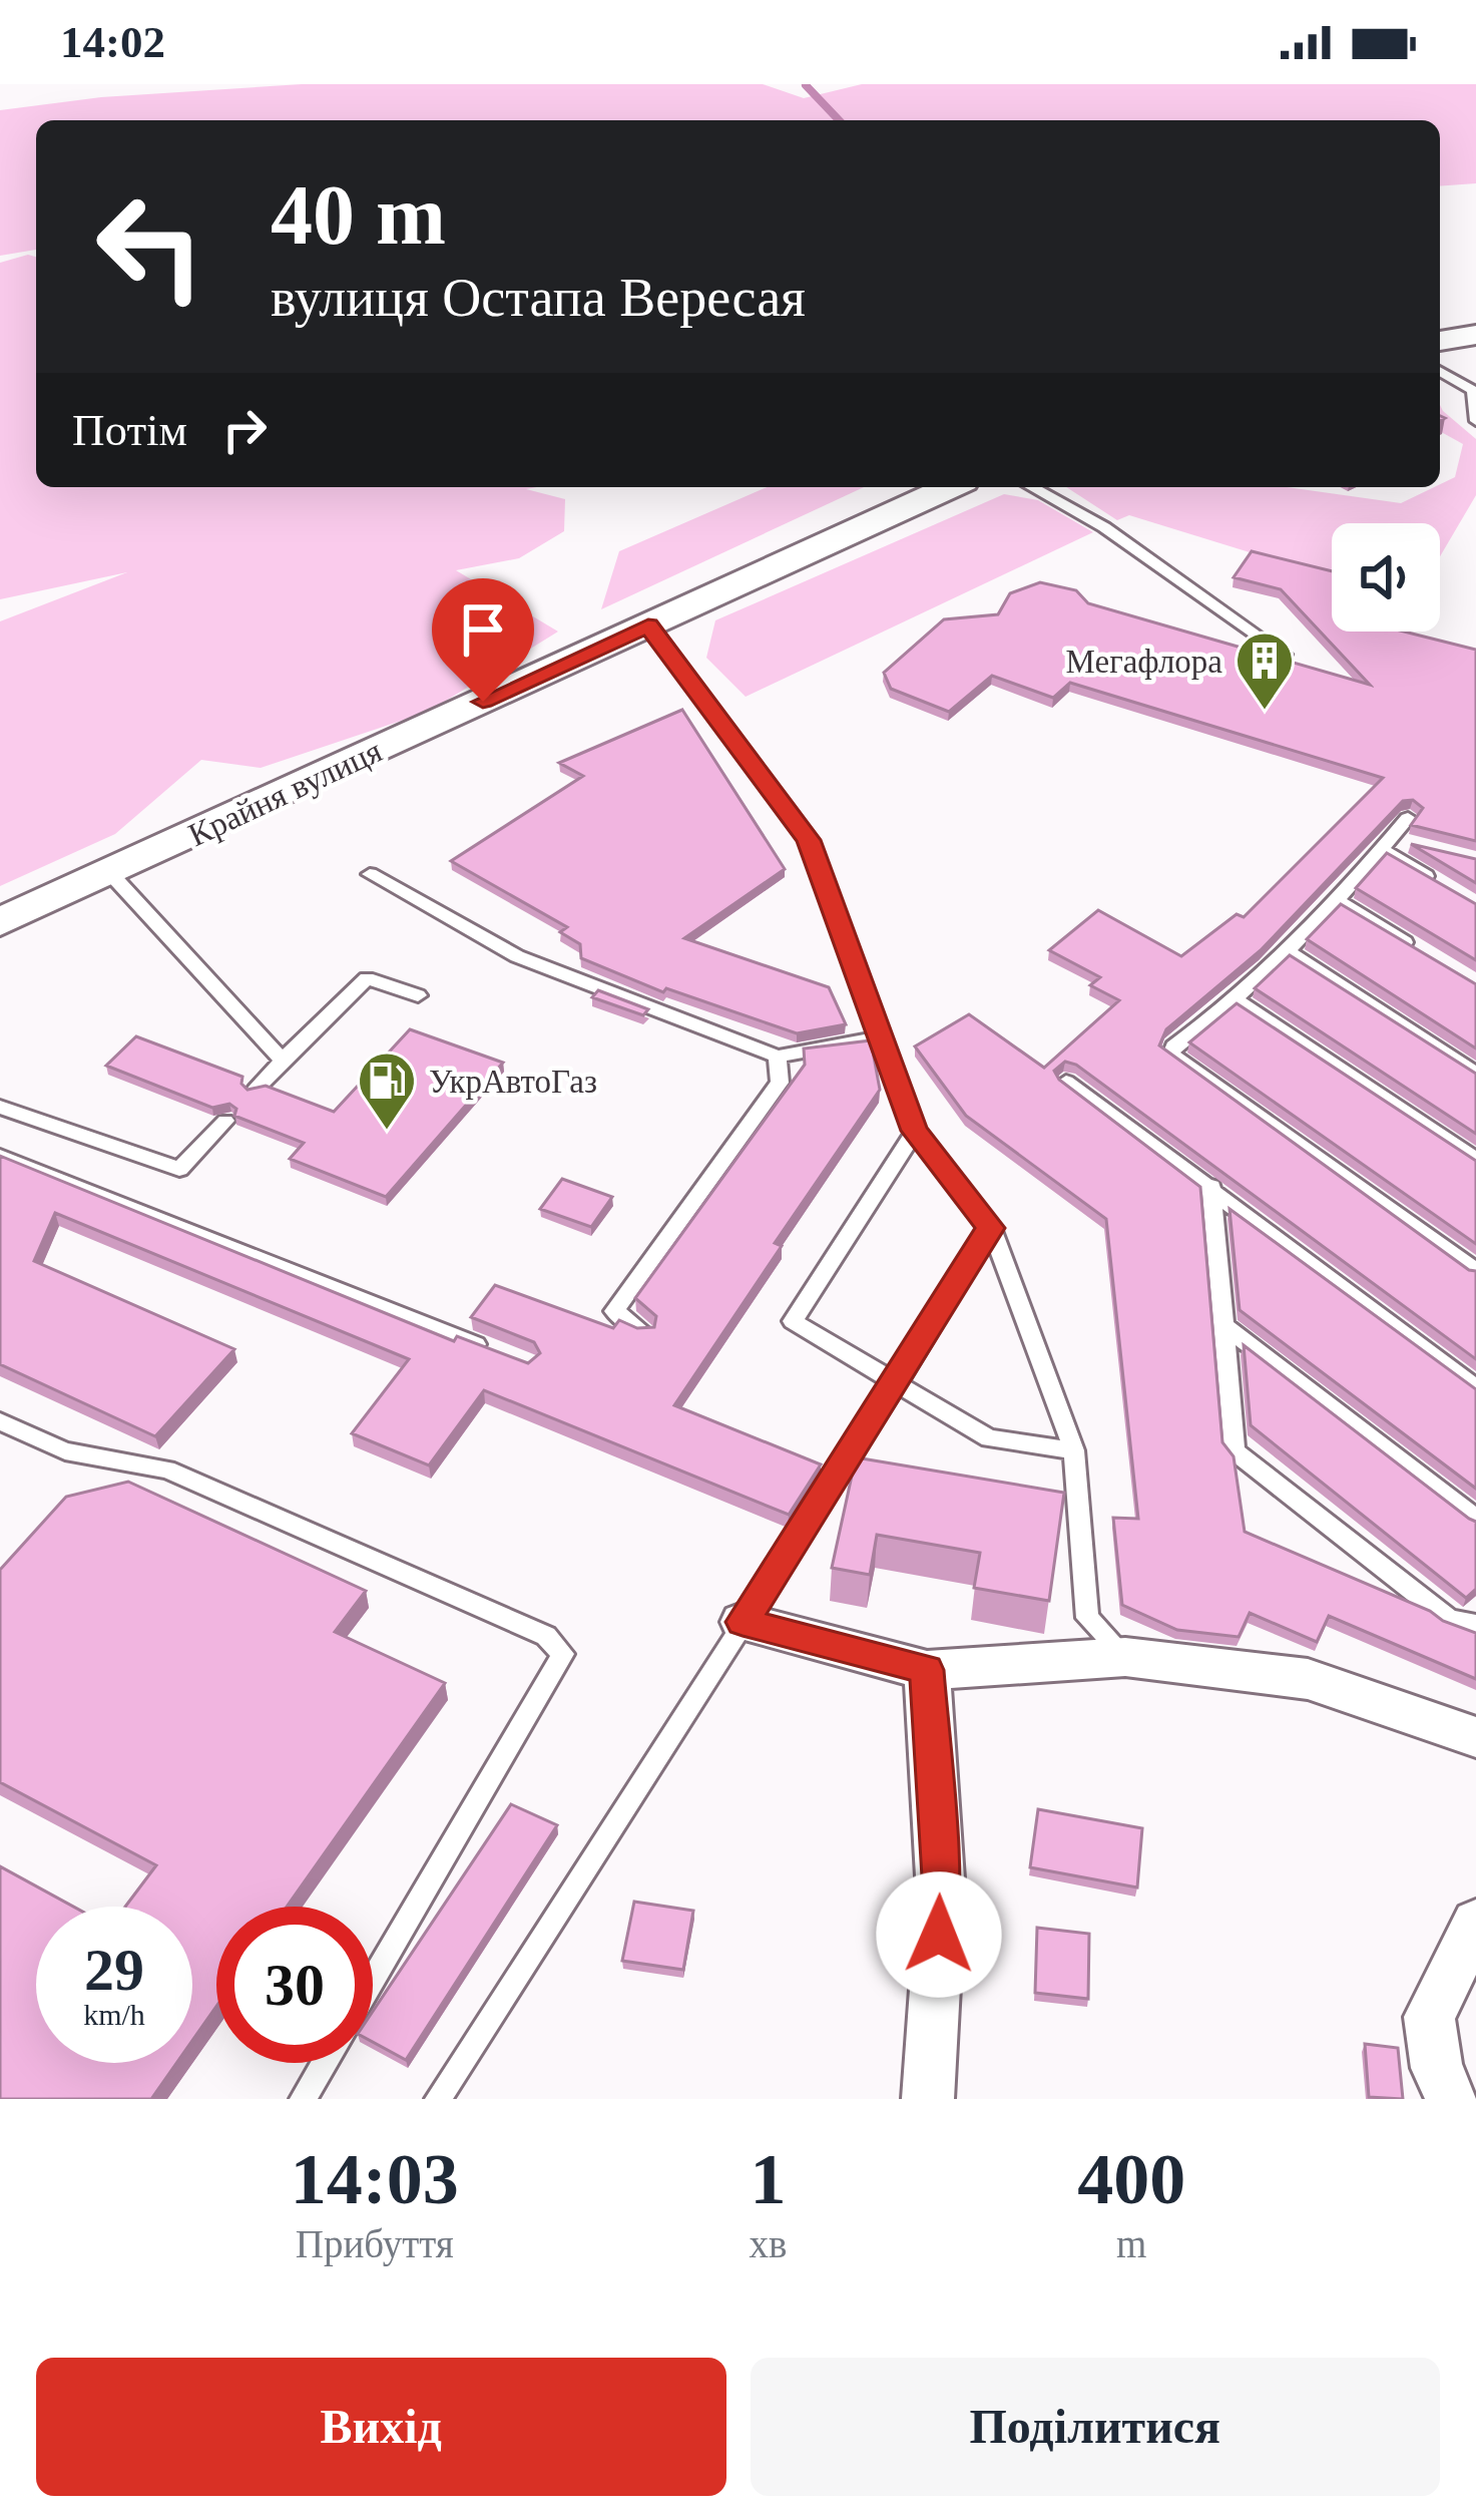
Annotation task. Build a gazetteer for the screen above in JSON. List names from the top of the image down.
{
  "streets": {
    "street": ["Крайня вулиця"]
  },
  "places": {
    "building": ["Мегафлора"],
    "fuel station": ["УкрАвтоГаз"]
  },
  "page": {
    "status": "14:02",
    "turn": ["40 m", "вулиця Остапа Вересая"],
    "then": "Потім",
    "speed": "29 km/h",
    "limit": "30",
    "eta": [
      "14:03",
      "Прибуття",
      "1",
      "хв",
      "400",
      "m"
    ],
    "buttons": ["Вихід", "Поділитися"]
  }
}
